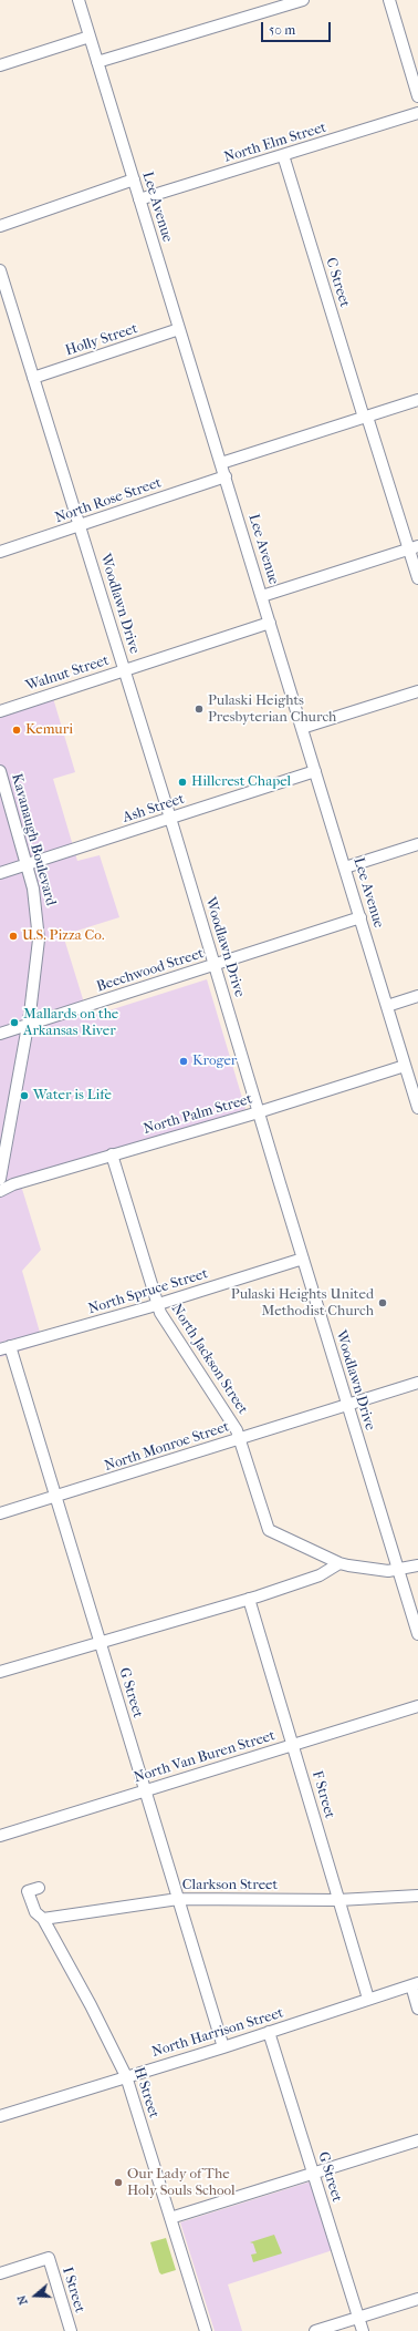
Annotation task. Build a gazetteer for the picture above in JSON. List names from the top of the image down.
{
  "streets": {
    "street": [
      "North Elm Street",
      "Lee Avenue",
      "C Street",
      "Holly Street",
      "North Rose Street",
      "Woodlawn Drive",
      "Walnut Street",
      "Ash Street",
      "Kavanaugh Boulevard",
      "Beechwood Street",
      "North Palm Street",
      "North Spruce Street",
      "North Jackson Street",
      "North Monroe Street",
      "G Street",
      "North Van Buren Street",
      "F Street",
      "Clarkson Street",
      "North Harrison Street",
      "H Street",
      "I Street"
    ]
  },
  "crossings": [
    ["North Elm Street", "Lee Avenue"],
    ["North Elm Street", "C Street"],
    ["Lee Avenue", "Holly Street"],
    ["Lee Avenue", "North Rose Street"],
    ["Lee Avenue", "Walnut Street"],
    ["Lee Avenue", "Ash Street"],
    ["Lee Avenue", "Beechwood Street"],
    ["Lee Avenue", "North Palm Street"],
    ["Holly Street", "Woodlawn Drive"],
    ["North Rose Street", "Woodlawn Drive"],
    ["Woodlawn Drive", "Walnut Street"],
    ["Woodlawn Drive", "Ash Street"],
    ["Woodlawn Drive", "Beechwood Street"],
    ["Woodlawn Drive", "North Palm Street"],
    ["Woodlawn Drive", "North Spruce Street"],
    ["Woodlawn Drive", "North Jackson Street"],
    ["Woodlawn Drive", "North Monroe Street"],
    ["Ash Street", "Kavanaugh Boulevard"],
    ["Kavanaugh Boulevard", "Beechwood Street"],
    ["North Palm Street", "North Jackson Street"],
    ["North Spruce Street", "North Jackson Street"],
    ["North Spruce Street", "G Street"],
    ["North Jackson Street", "North Monroe Street"],
    ["North Monroe Street", "G Street"],
    ["G Street", "North Van Buren Street"],
    ["G Street", "Clarkson Street"],
    ["G Street", "North Harrison Street"],
    ["North Van Buren Street", "F Street"],
    ["F Street", "Clarkson Street"],
    ["F Street", "North Harrison Street"],
    ["Clarkson Street", "H Street"],
    ["North Harrison Street", "H Street"]
  ],
  "places": [
    "Pulaski Heights Presbyterian Church",
    "Kemuri",
    "Hillcrest Chapel",
    "U.S. Pizza Co.",
    "Mallards on the Arkansas River",
    "Kroger",
    "Water is Life",
    "Pulaski Heights United Methodist Church",
    "Our Lady of The Holy Souls School"
  ],
  "scale_bar": "50 m",
  "north": "left"
}
